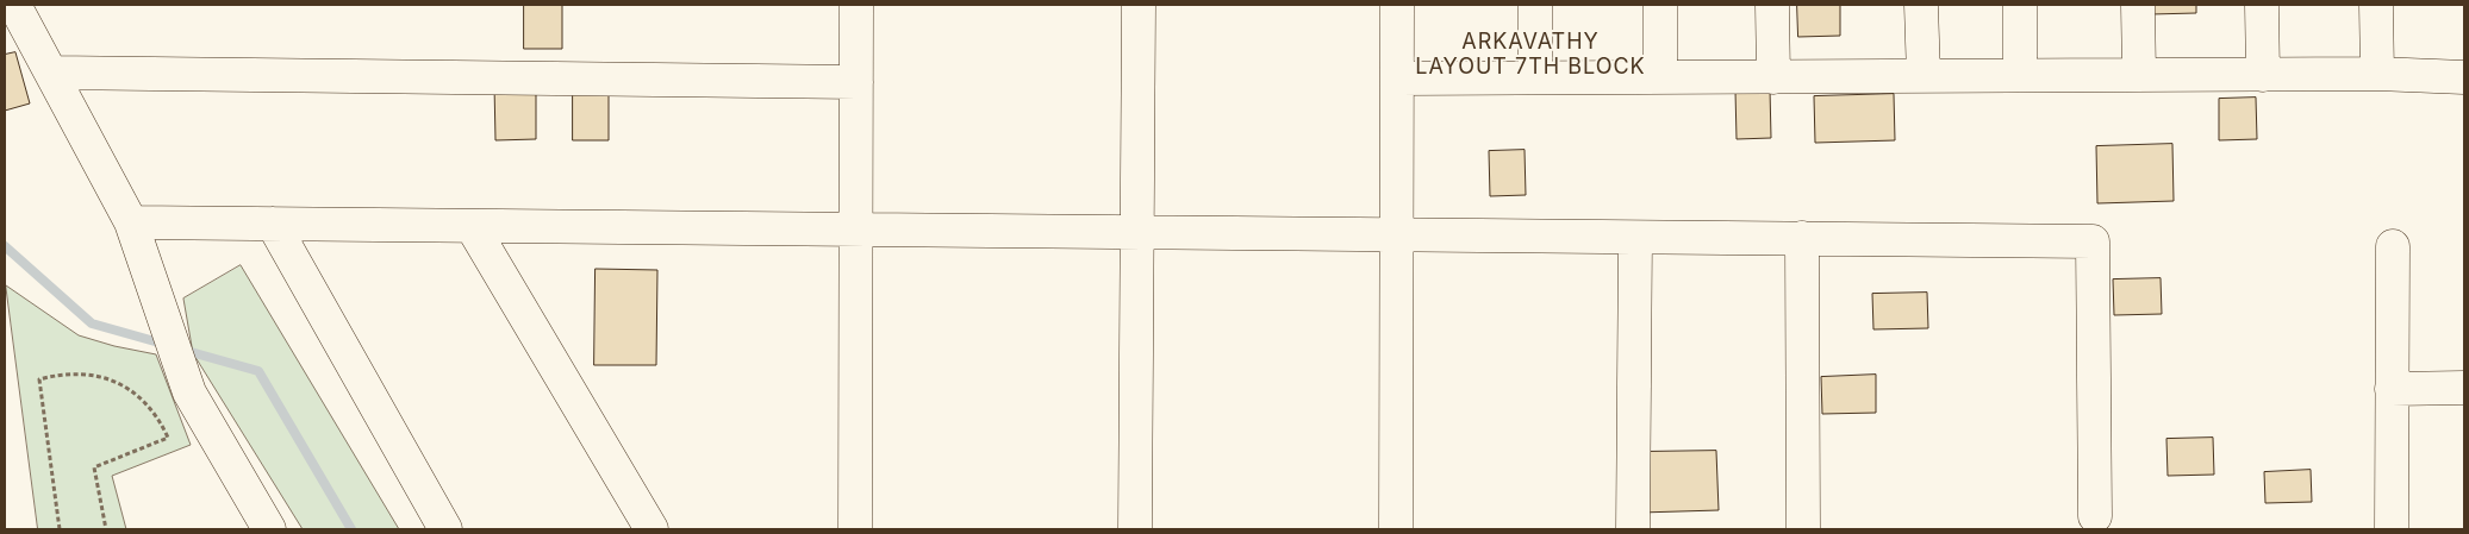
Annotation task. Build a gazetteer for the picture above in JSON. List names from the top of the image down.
{
  "districts": ["ARKAVATHY LAYOUT 7TH BLOCK"]
}
